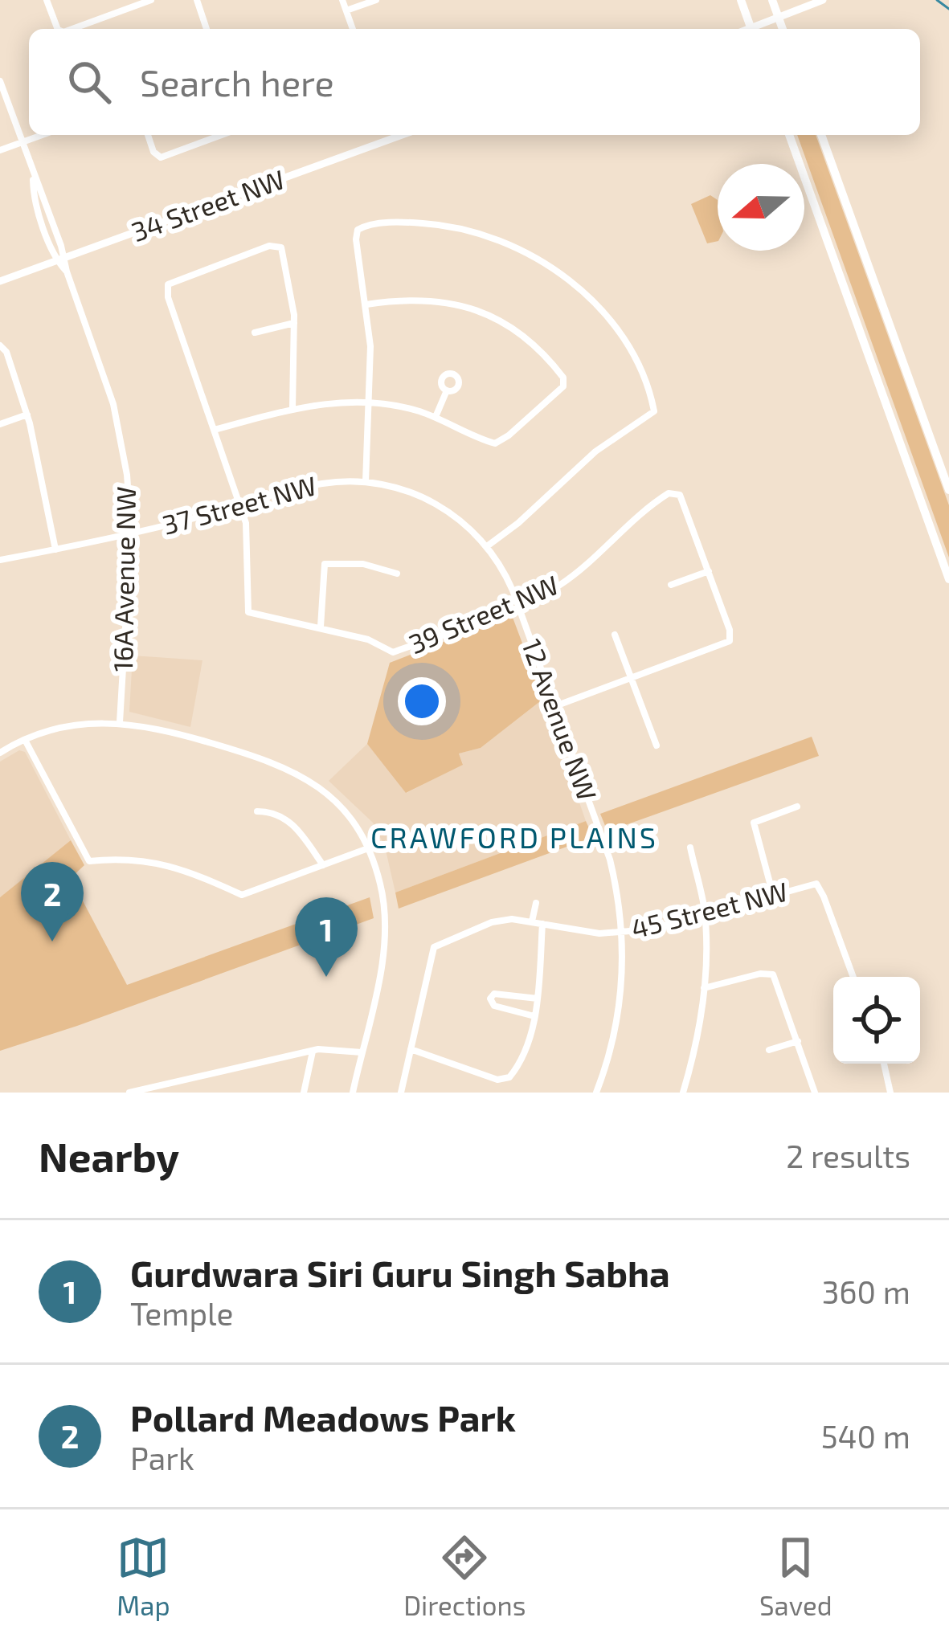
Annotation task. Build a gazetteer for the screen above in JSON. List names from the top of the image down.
{
  "streets": {
    "main road": ["34 Street NW"],
    "street": [
      "37 Street NW",
      "16A Avenue NW",
      "39 Street NW",
      "12 Avenue NW",
      "45 Street NW"
    ]
  },
  "crossings": [
    ["34 Street NW", "16A Avenue NW"],
    ["37 Street NW", "16A Avenue NW"],
    ["37 Street NW", "39 Street NW"],
    ["37 Street NW", "12 Avenue NW"],
    ["39 Street NW", "12 Avenue NW"],
    ["12 Avenue NW", "45 Street NW"]
  ],
  "districts": ["CRAWFORD PLAINS"],
  "north": "left",
  "page": {
    "search": "Search here",
    "pins": ["2", "1"],
    "heading": ["Nearby", "2 results"],
    "list": [
      {
        "mark": "1",
        "name": "Gurdwara Siri Guru Singh Sabha",
        "note": "Temple",
        "value": "360 m"
      },
      {
        "mark": "2",
        "name": "Pollard Meadows Park",
        "note": "Park",
        "value": "540 m"
      }
    ],
    "nav": ["Map", "Directions", "Saved"]
  }
}
